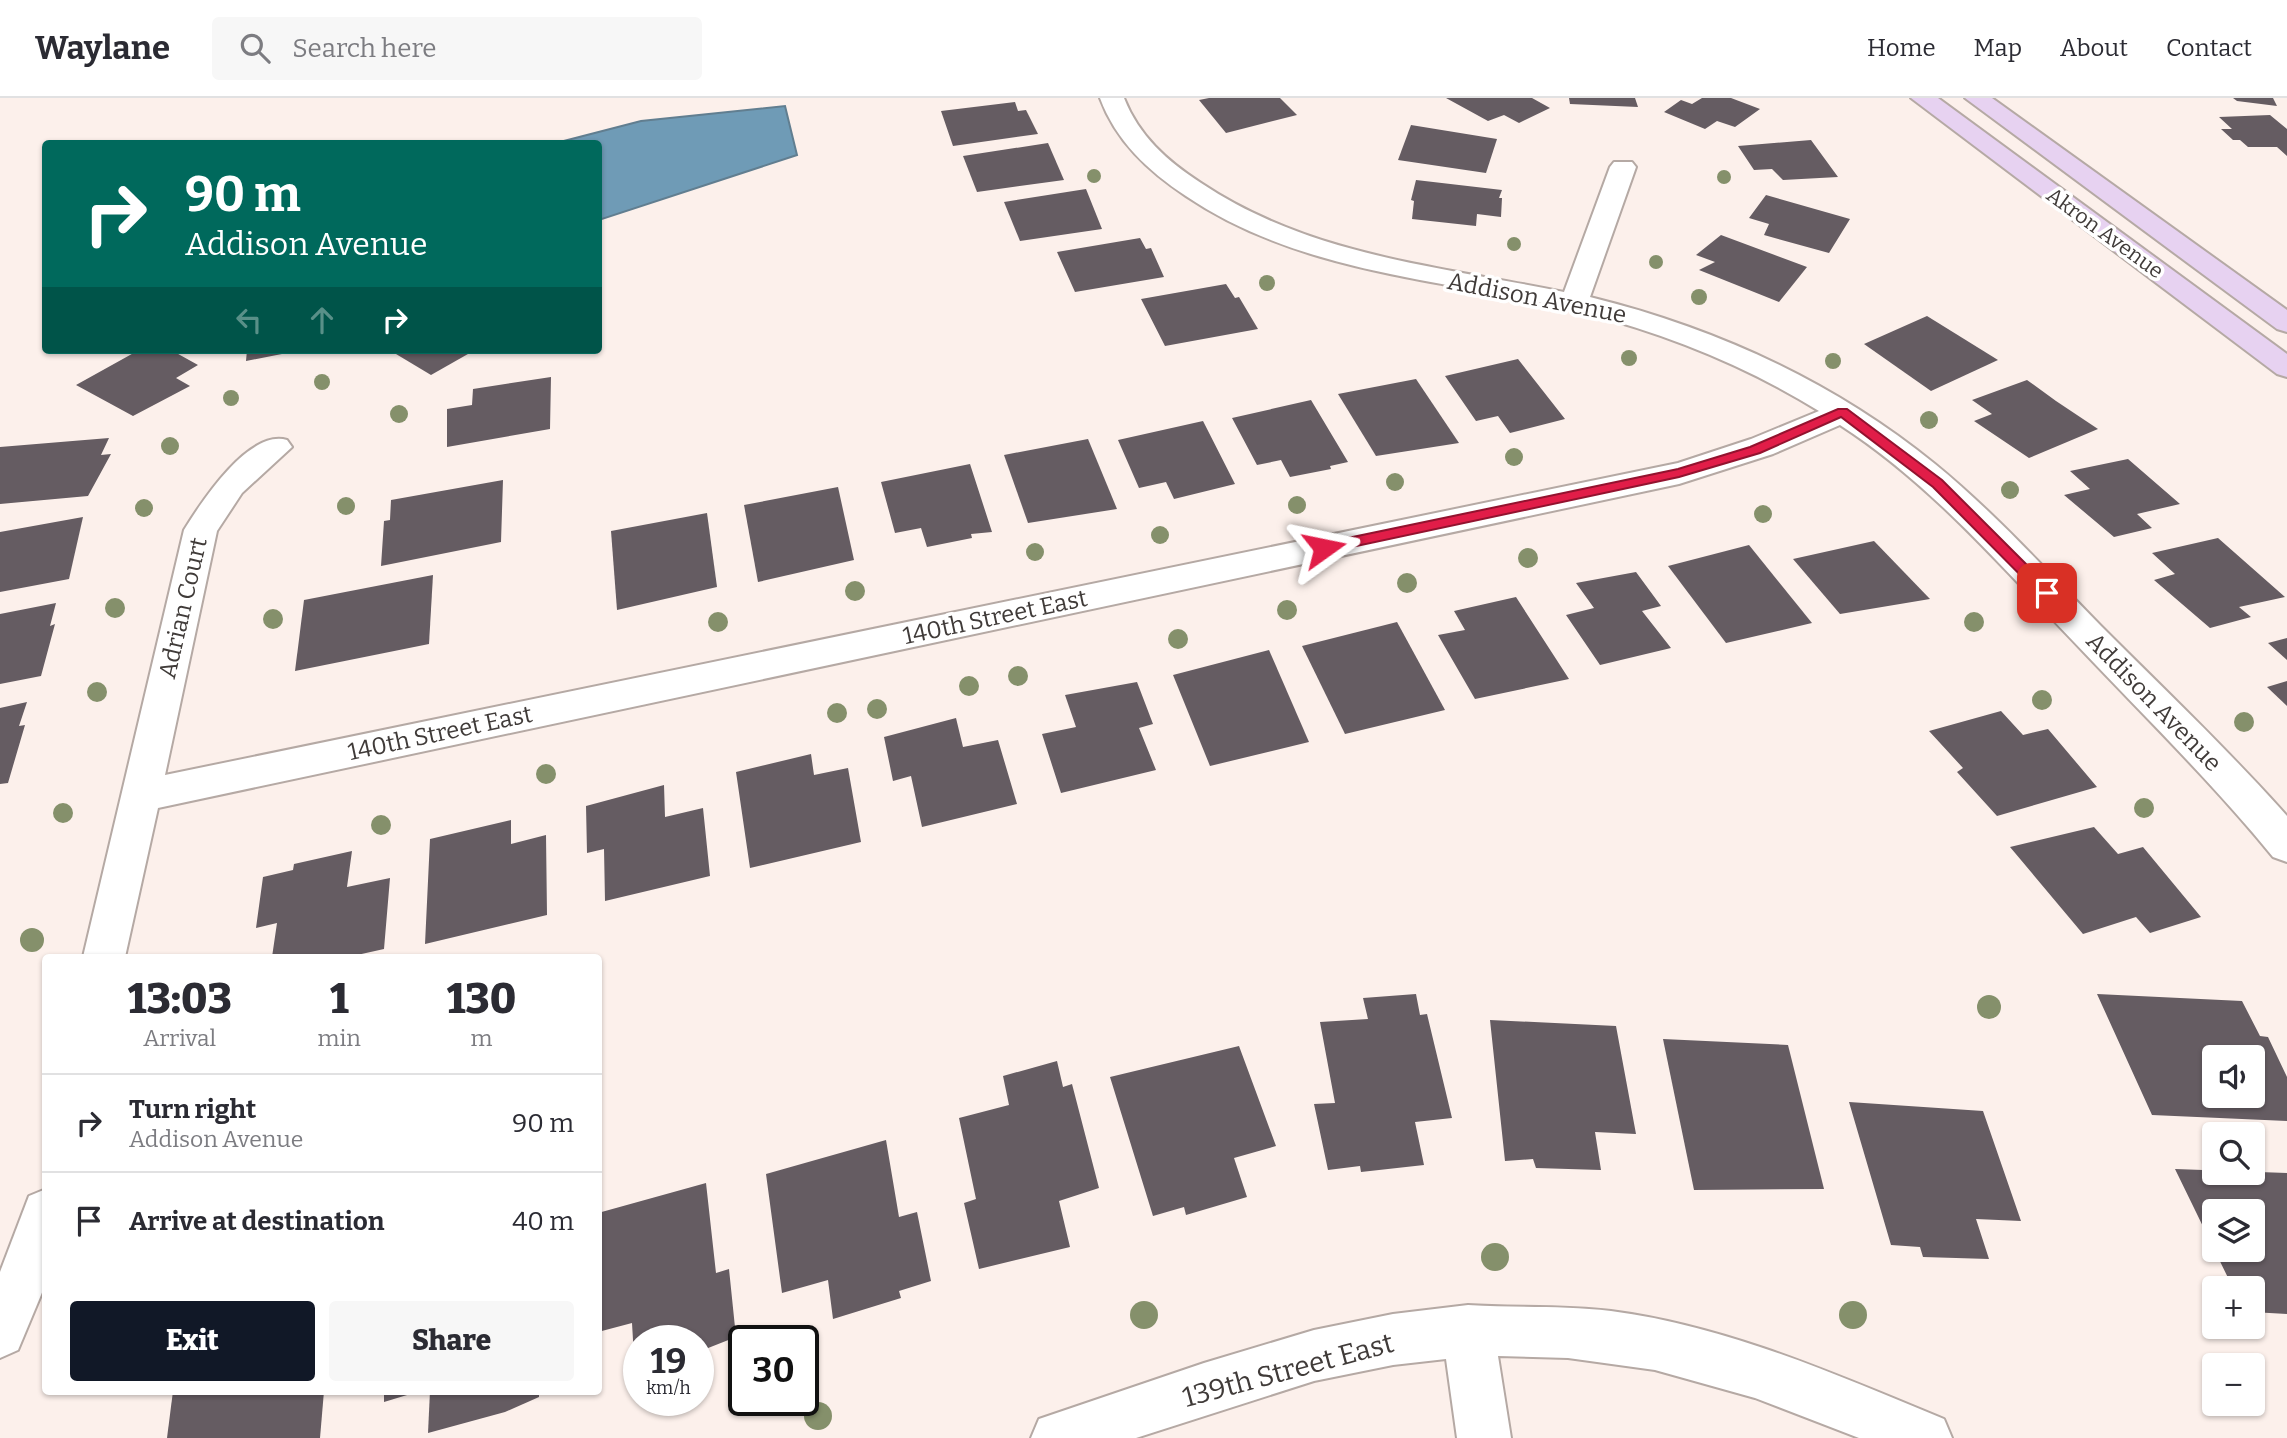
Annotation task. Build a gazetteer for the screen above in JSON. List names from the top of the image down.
{
  "streets": {
    "street": [
      "Akron Avenue",
      "Addison Avenue",
      "Adrian Court",
      "140th Street East",
      "139th Street East"
    ]
  },
  "crossings": [
    ["Addison Avenue", "140th Street East"],
    ["Adrian Court", "140th Street East"]
  ],
  "page": {
    "header": "Waylane",
    "search": "Search here",
    "nav": [
      "Home",
      "Map",
      "About",
      "Contact"
    ],
    "turn": ["90 m", "Addison Avenue"],
    "eta": [
      "13:03",
      "Arrival",
      "1",
      "min",
      "130",
      "m"
    ],
    "map_buttons": ["+", "−"],
    "list": [
      {
        "name": "Turn right",
        "note": "Addison Avenue",
        "value": "90 m"
      },
      {
        "name": "Arrive at destination",
        "value": "40 m"
      }
    ],
    "buttons": ["Exit", "Share"],
    "speed": "19 km/h",
    "limit": "30"
  }
}
